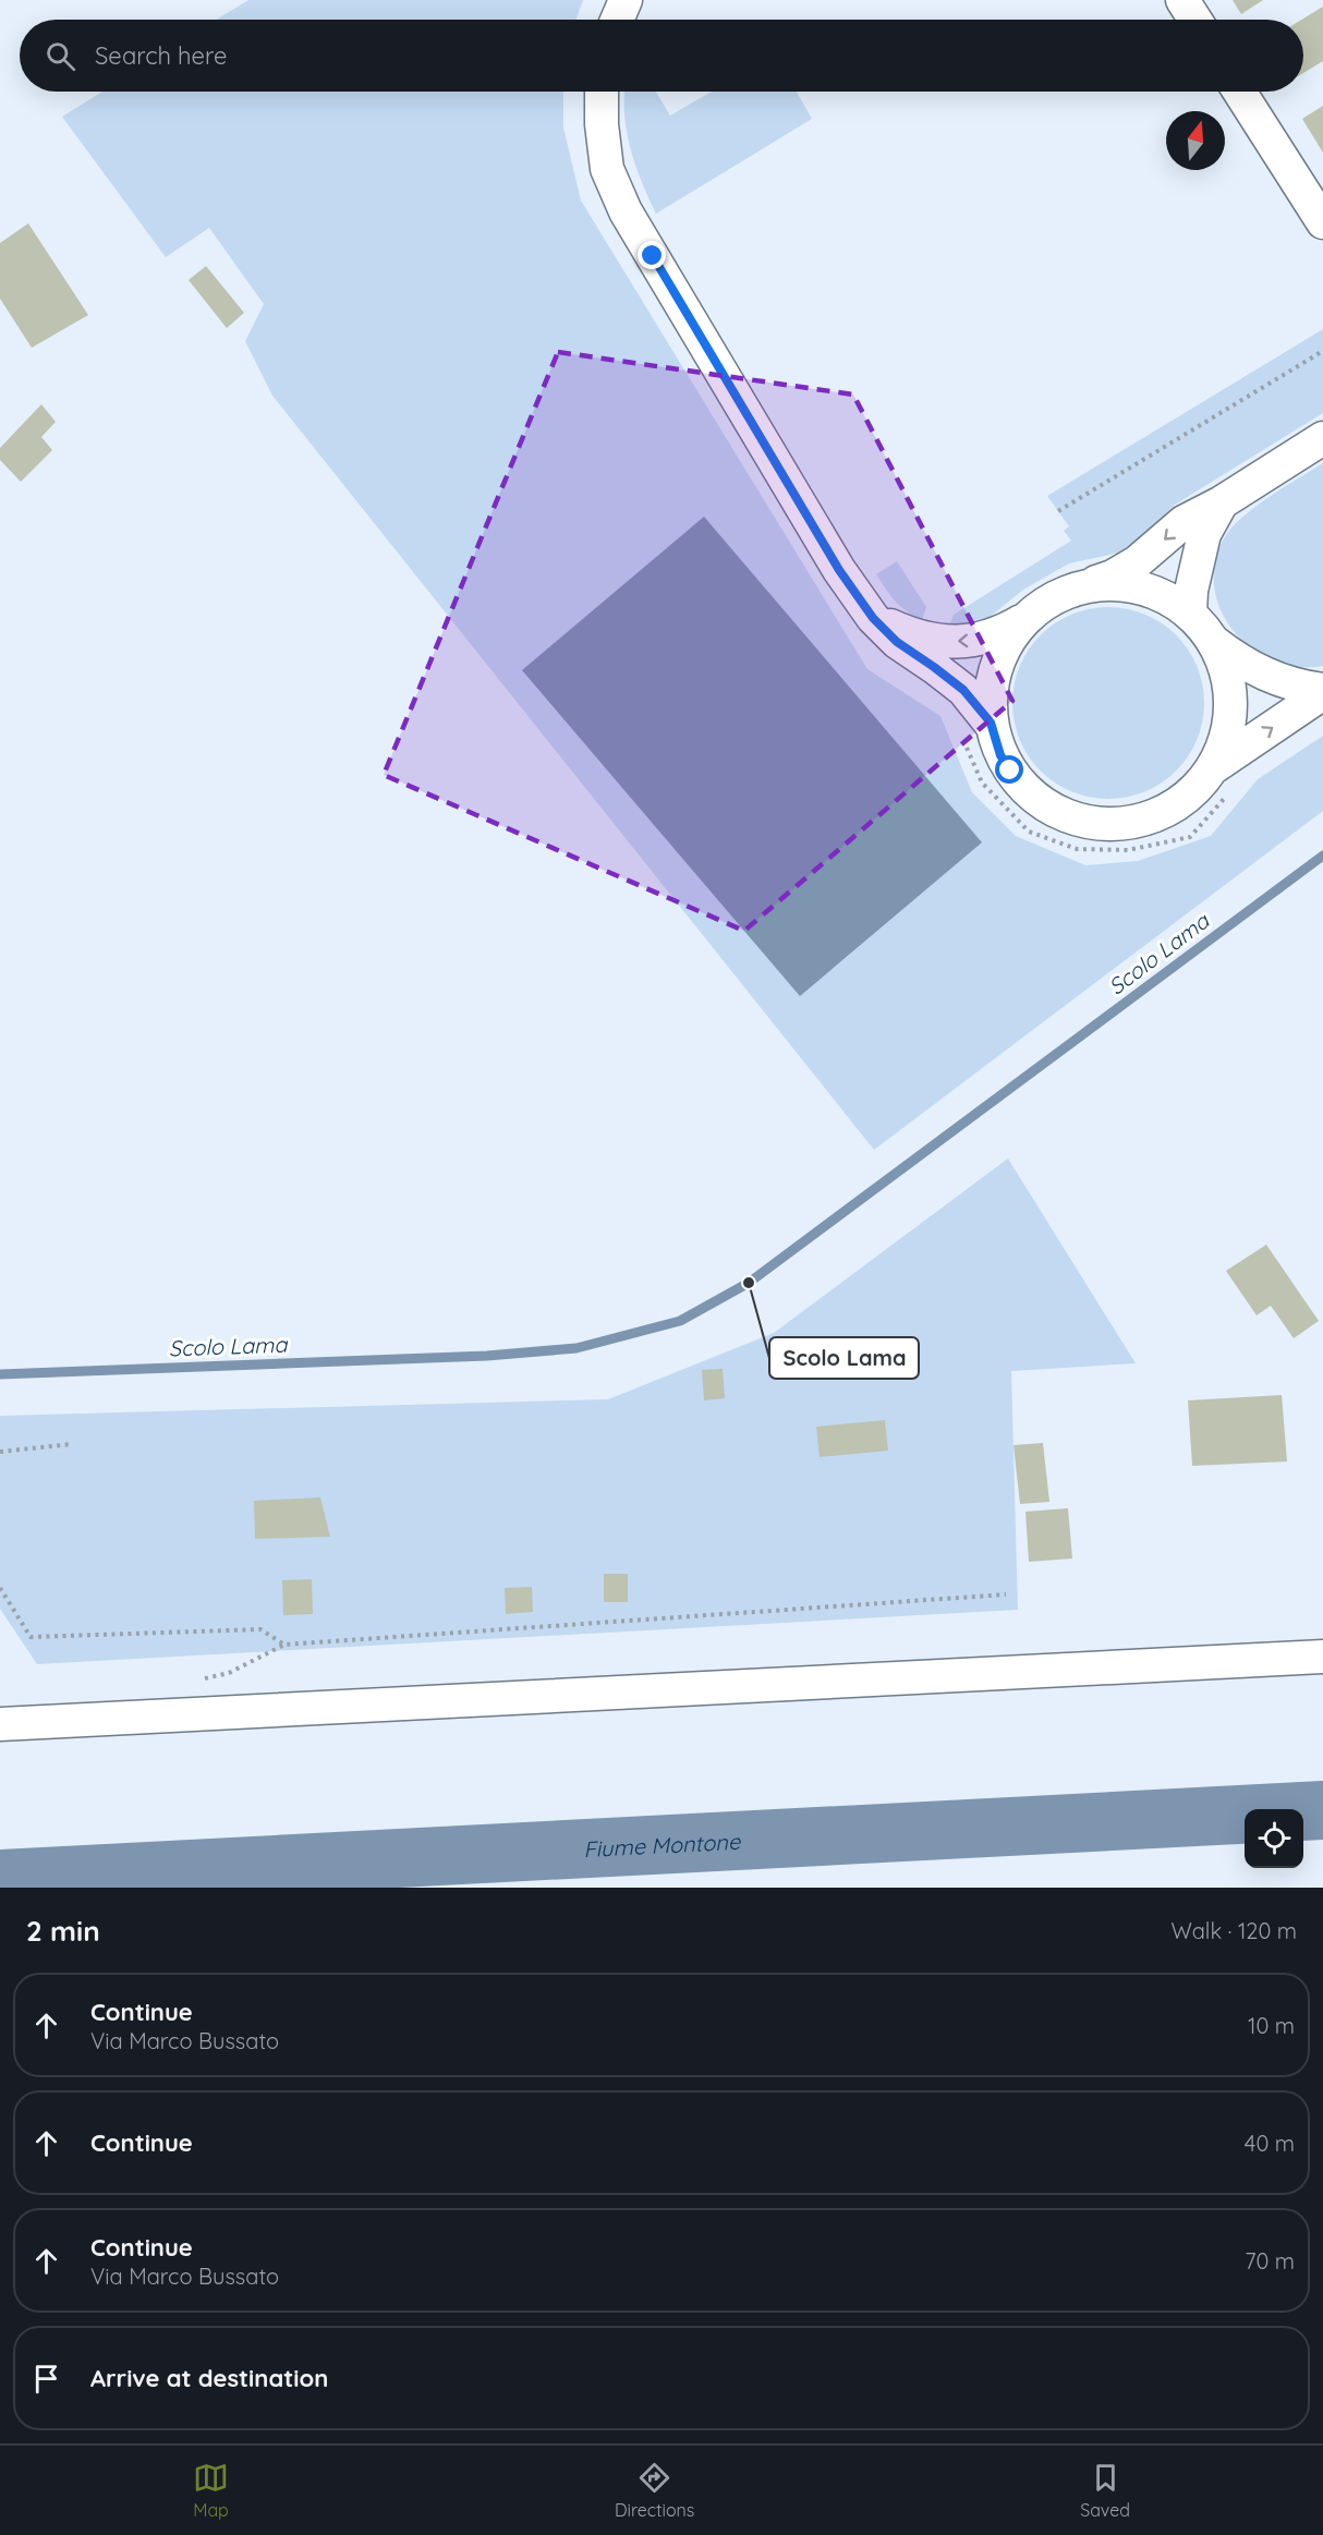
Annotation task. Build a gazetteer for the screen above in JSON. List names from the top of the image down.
{
  "water": ["Scolo Lama", "Fiume Montone"],
  "places": ["Scolo Lama"],
  "north": "top",
  "page": {
    "search": "Search here",
    "heading": ["2 min", "Walk · 120 m"],
    "list": [
      ["Continue", "Via Marco Bussato", "10 m"],
      ["Continue", "40 m"],
      ["Continue", "Via Marco Bussato", "70 m"],
      "Arrive at destination"
    ],
    "nav": ["Map", "Directions", "Saved"]
  }
}
